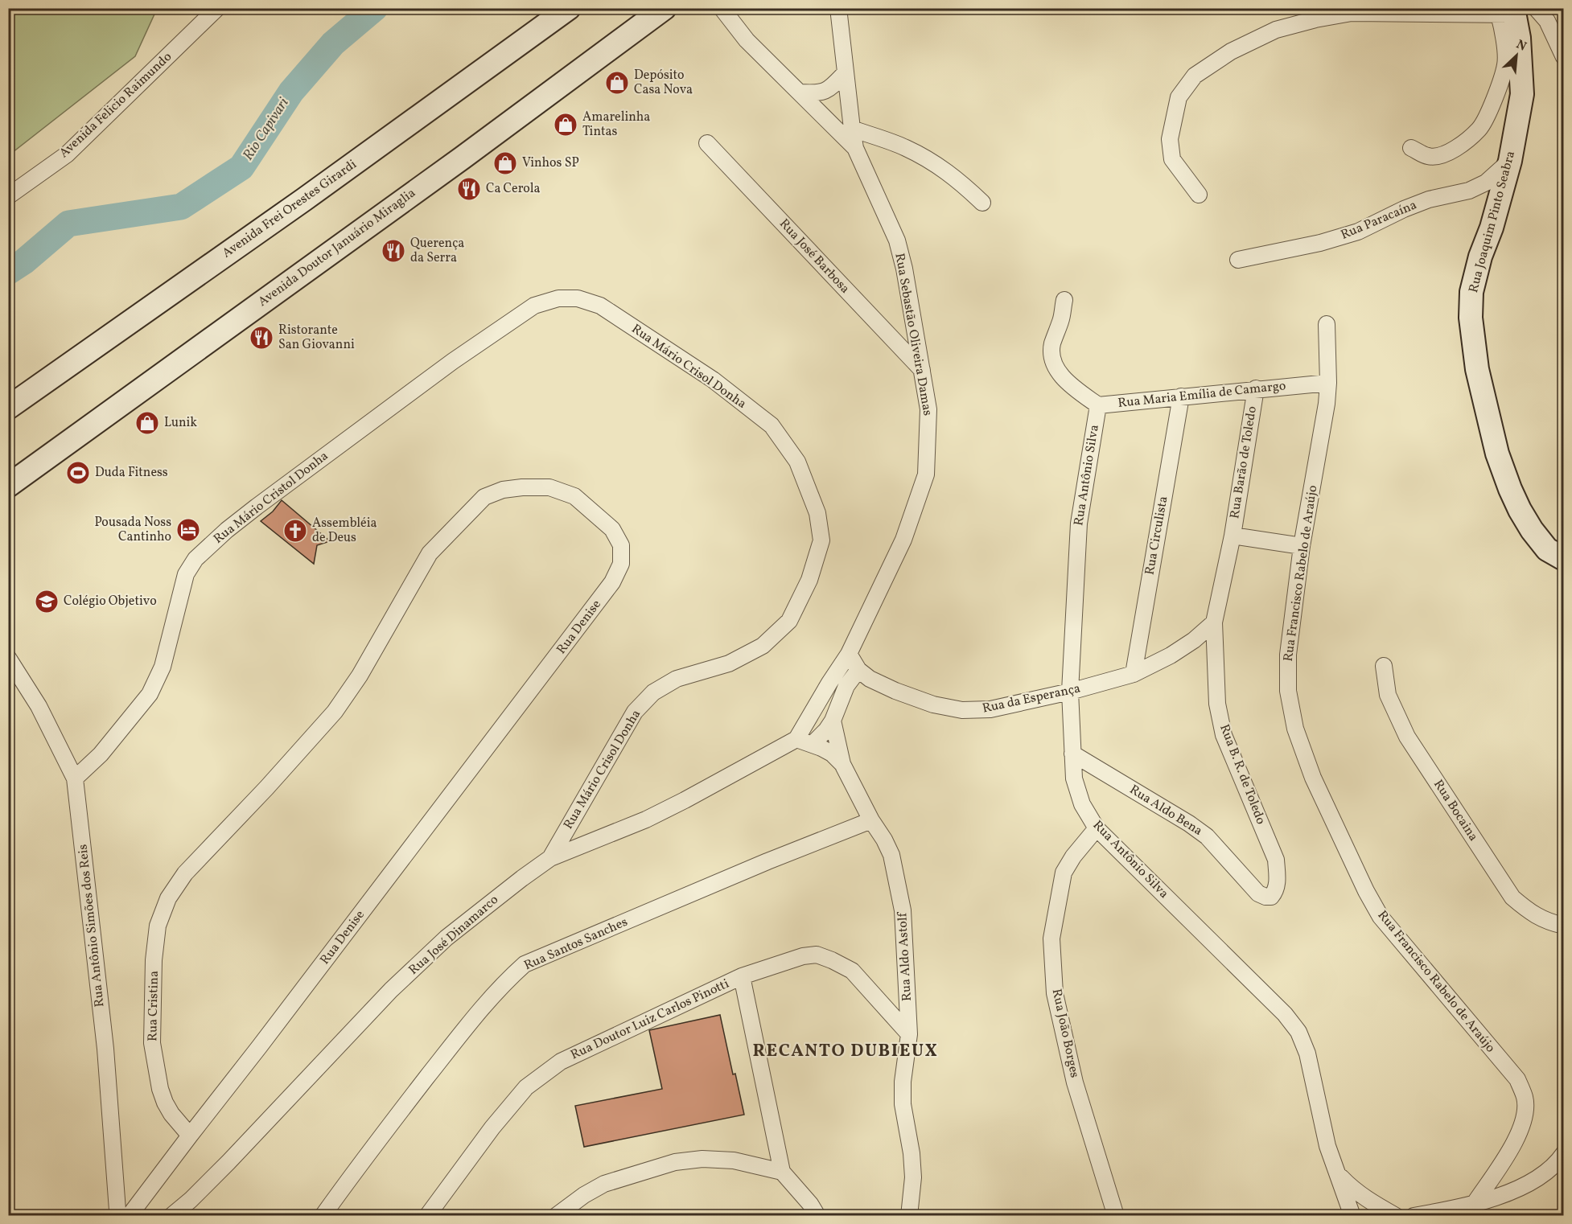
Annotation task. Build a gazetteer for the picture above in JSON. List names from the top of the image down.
{
  "streets": {
    "main road": ["Avenida Frei Orestes Girardi", "Rua Joaquim Pinto Seabra", "Avenida Doutor Januário Miraglia"],
    "street": [
      "Avenida Felicio Raimundo",
      "Rua Paracaína",
      "Rua José Barbosa",
      "Rua Sebastão Oliveira Damas",
      "Rua Mário Crisol Donha",
      "Rua Maria Emília de Camargo",
      "Rua Barão de Toledo",
      "Rua Antônio Silva",
      "Rua Mário Cristol Donha",
      "Rua Circulista",
      "Rua Francisco Rabelo de Araújo",
      "Rua Denise",
      "Rua da Esperança",
      "Rua B. R. de Toledo",
      "Rua Aldo Bena",
      "Rua Bocaina",
      "Rua Antônio Simões dos Reis",
      "Rua José Dinamarco",
      "Rua Santos Sanches",
      "Rua Aldo Astolf",
      "Rua Cristina",
      "Rua Doutor Luiz Carlos Pinotti",
      "Rua João Borges"
    ]
  },
  "crossings": [
    ["Rua Paracaína", "Rua Joaquim Pinto Seabra"],
    ["Rua José Barbosa", "Rua Sebastão Oliveira Damas"],
    ["Rua Sebastão Oliveira Damas", "Rua da Esperança"],
    ["Rua Sebastão Oliveira Damas", "Rua José Dinamarco"],
    ["Rua Sebastão Oliveira Damas", "Rua Aldo Astolf"],
    ["Rua Mário Crisol Donha", "Rua Mário Cristol Donha"],
    ["Rua Mário Crisol Donha", "Rua José Dinamarco"],
    ["Rua Maria Emília de Camargo", "Rua Barão de Toledo"],
    ["Rua Maria Emília de Camargo", "Rua Antônio Silva"],
    ["Rua Maria Emília de Camargo", "Rua Circulista"],
    ["Rua Maria Emília de Camargo", "Rua Francisco Rabelo de Araújo"],
    ["Rua Barão de Toledo", "Rua B. R. de Toledo"],
    ["Rua Antônio Silva", "Rua da Esperança"],
    ["Rua Antônio Silva", "Rua Aldo Bena"],
    ["Rua Antônio Silva", "Rua João Borges"],
    ["Rua Mário Cristol Donha", "Rua Antônio Simões dos Reis"],
    ["Rua Circulista", "Rua da Esperança"],
    ["Rua Denise", "Rua Antônio Simões dos Reis"],
    ["Rua Denise", "Rua Cristina"],
    ["Rua da Esperança", "Rua B. R. de Toledo"],
    ["Rua B. R. de Toledo", "Rua Aldo Bena"],
    ["Rua José Dinamarco", "Rua Aldo Astolf"],
    ["Rua Santos Sanches", "Rua Aldo Astolf"],
    ["Rua Aldo Astolf", "Rua Doutor Luiz Carlos Pinotti"]
  ],
  "districts": ["RECANTO DUBIEUX"],
  "water": ["Rio Capivari"],
  "places": {
    "shop": [
      "Depósito Casa Nova",
      "Amarelinha Tintas",
      "Vinhos SP",
      "Lunik"
    ],
    "restaurant": ["Ca Cerola", "Querença da Serra", "Ristorante San Giovanni"],
    "sports": ["Duda Fitness"],
    "hotel": ["Pousada Noss Cantinho"],
    "church": ["Assembléia de Deus"],
    "school or university": ["Colégio Objetivo"]
  },
  "north": "top right"
}
